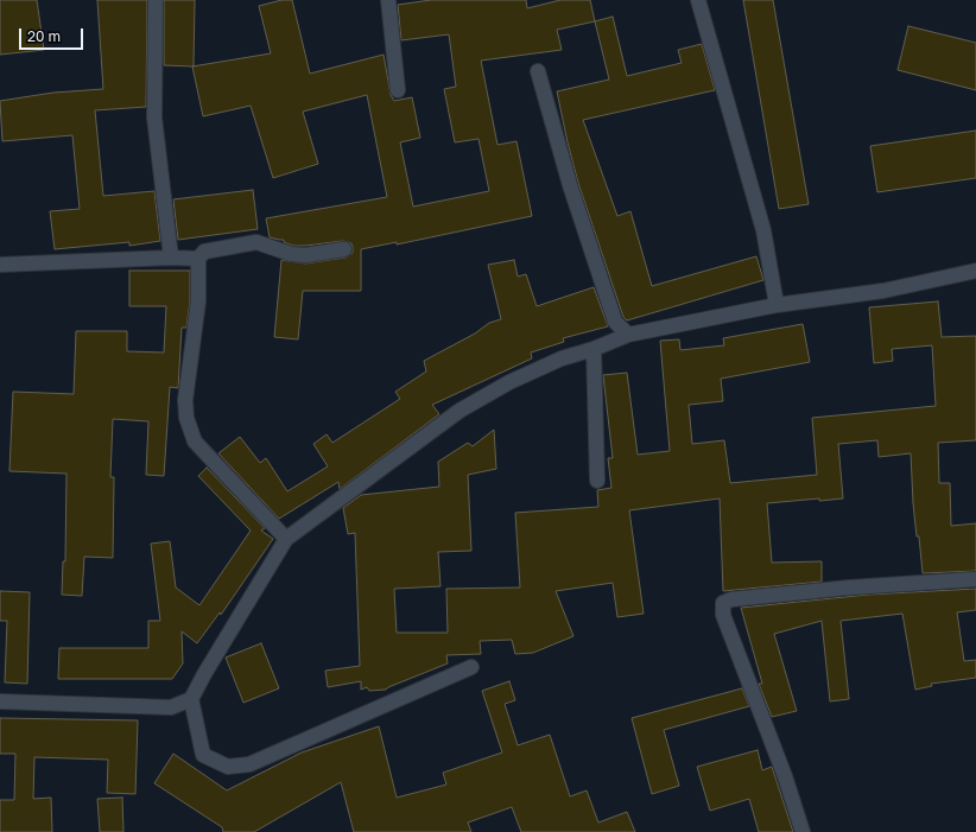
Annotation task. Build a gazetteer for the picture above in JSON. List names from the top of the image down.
{
  "scale_bar": "20 m"
}
